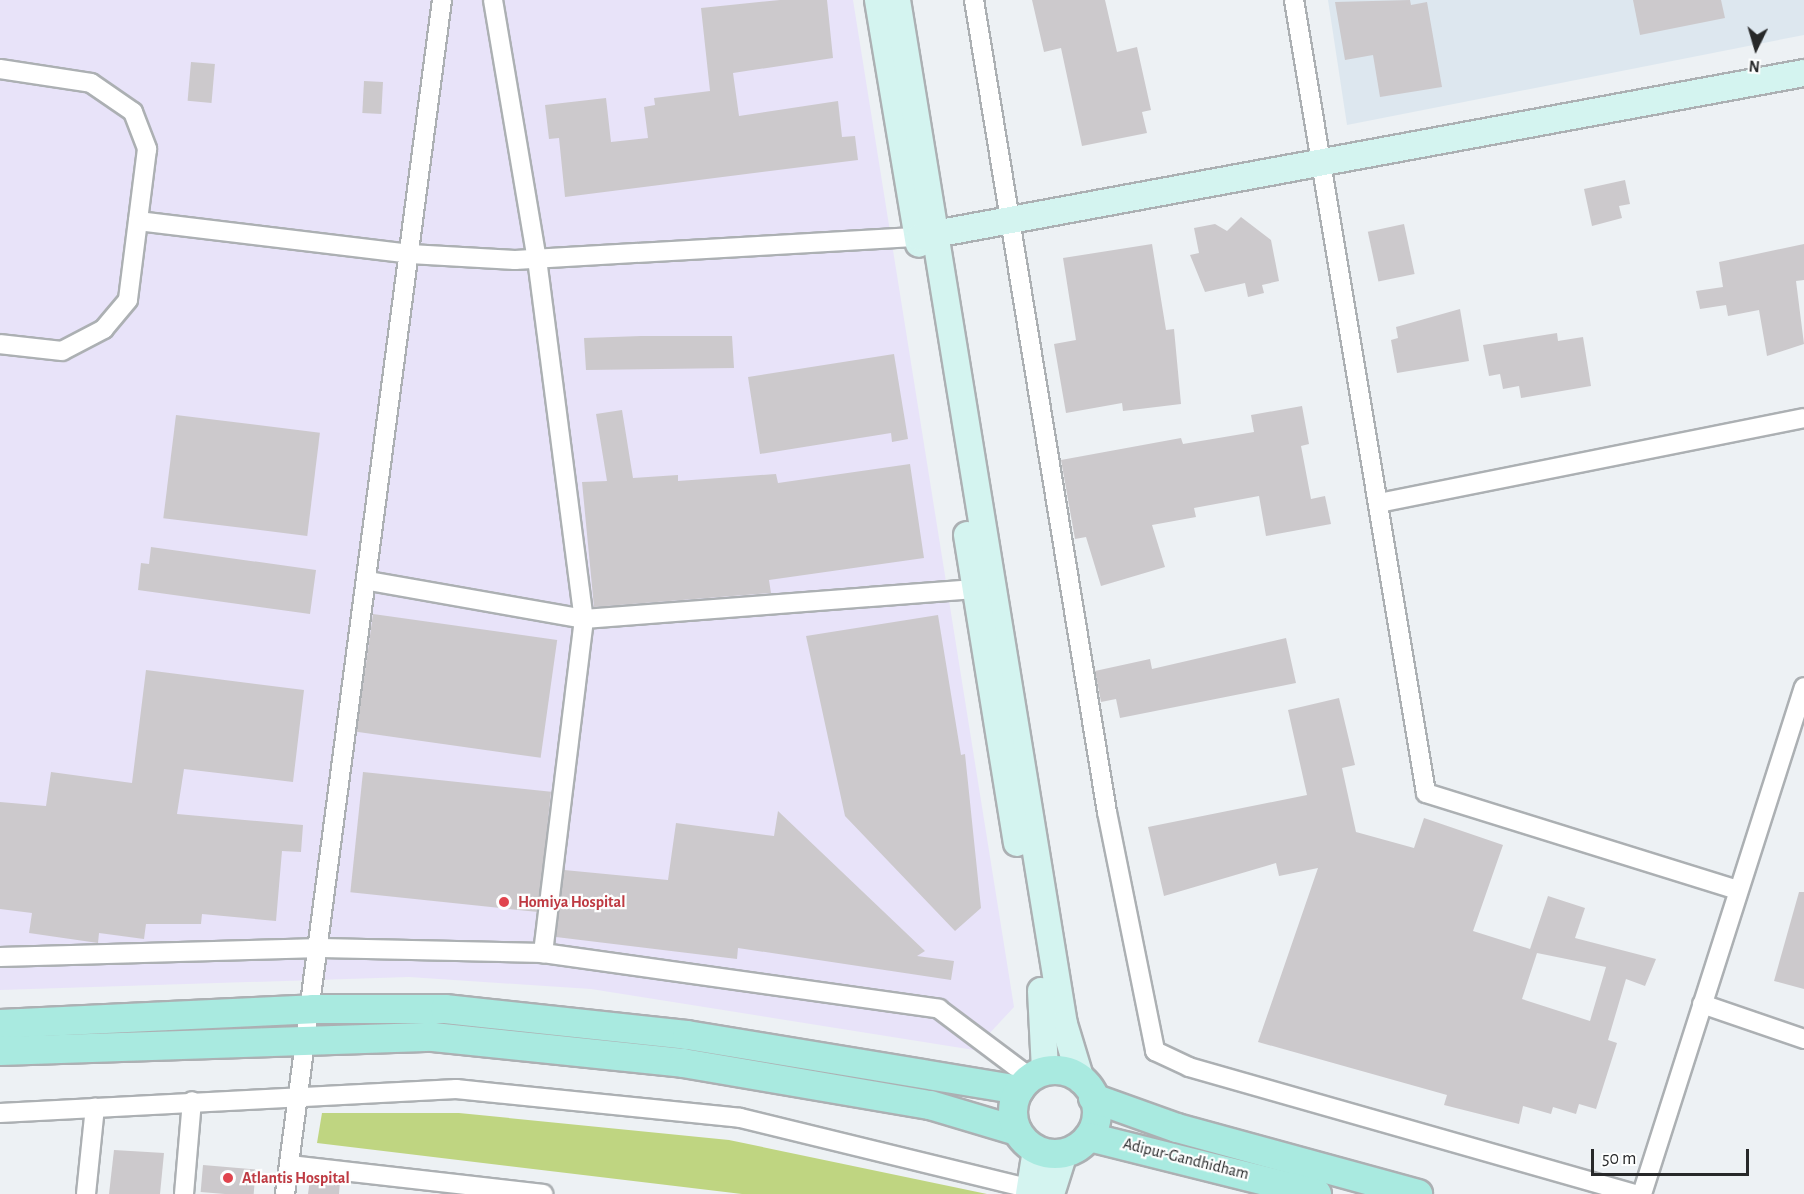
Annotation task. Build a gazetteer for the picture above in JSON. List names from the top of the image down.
{
  "streets": {
    "main road": ["Adipur-Gandhidham"]
  },
  "places": ["Homiya Hospital", "Atlantis Hospital"],
  "scale_bar": "50 m",
  "north": "bottom"
}
